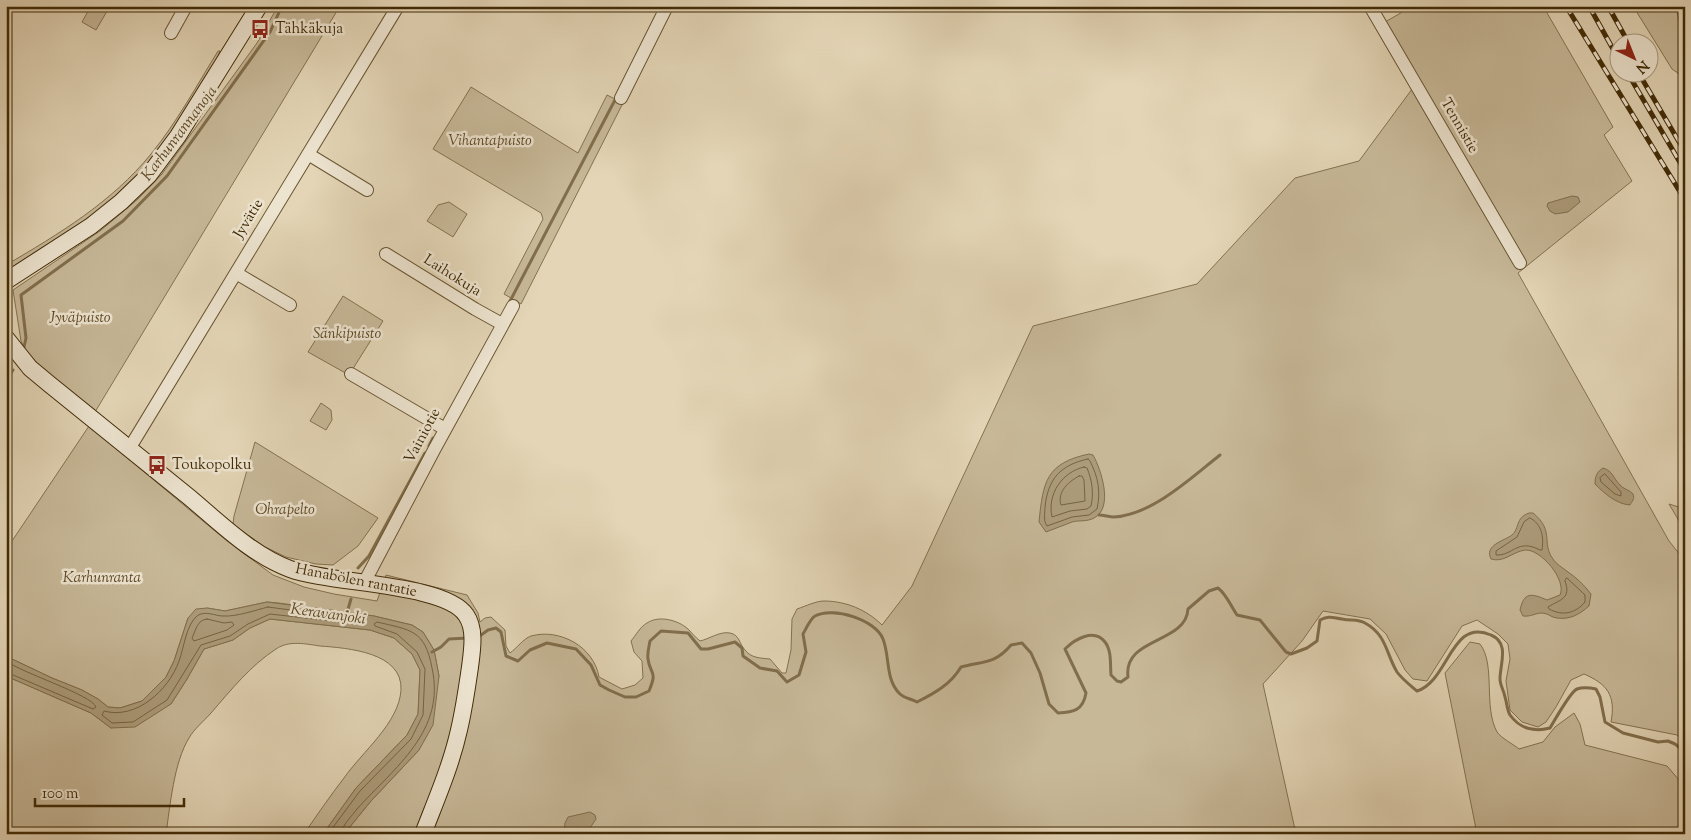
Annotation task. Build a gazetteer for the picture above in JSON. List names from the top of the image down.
{
  "streets": {
    "street": [
      "Tennistie",
      "Jyvätie",
      "Laihokuja",
      "Vainiotie",
      "Hanabölen rantatie"
    ]
  },
  "crossings": [
    ["Jyvätie", "Hanabölen rantatie"],
    ["Laihokuja", "Vainiotie"],
    ["Vainiotie", "Hanabölen rantatie"]
  ],
  "water": ["Karhunrannanoja", "Keravanjoki"],
  "parks": [
    "Vihantapuisto",
    "Jyväpuisto",
    "Sänkipuisto",
    "Ohrapelto",
    "Karhunranta"
  ],
  "places": {
    "bus stop": ["Tähkäkuja", "Toukopolku"]
  },
  "scale_bar": "100 m",
  "north": "bottom right"
}
